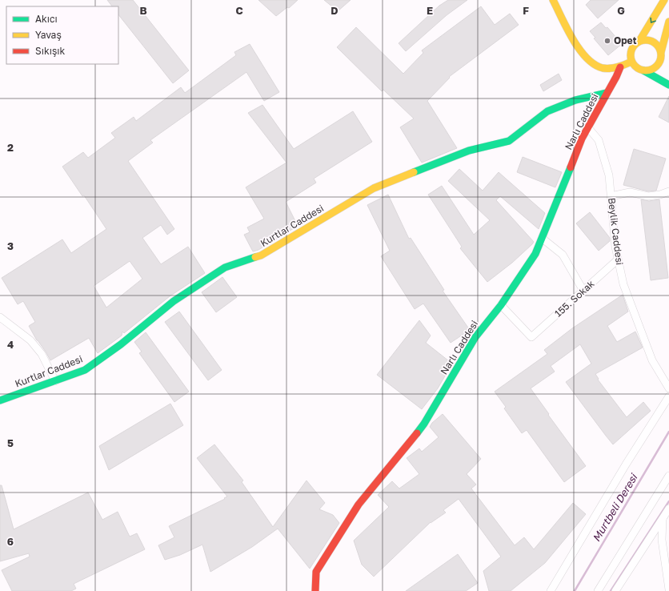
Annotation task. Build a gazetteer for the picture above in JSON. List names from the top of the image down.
{
  "streets": {
    "street": [
      "Narlı Caddesi",
      "Kurtlar Caddesi",
      "Beylik Caddesi",
      "155. Sokak"
    ]
  },
  "crossings": [
    ["Narlı Caddesi", "Kurtlar Caddesi"],
    ["Narlı Caddesi", "Beylik Caddesi"],
    ["Narlı Caddesi", "155. Sokak"],
    ["Beylik Caddesi", "155. Sokak"]
  ],
  "water": ["Murtbeli Deresi"],
  "places": ["Opet"],
  "legend": ["Akıcı", "Yavaş", "Sıkışık"],
  "grid": {
    "columns": [
      "B",
      "C",
      "D",
      "E",
      "F",
      "G"
    ],
    "rows": [
      "2",
      "3",
      "4",
      "5",
      "6"
    ]
  }
}
